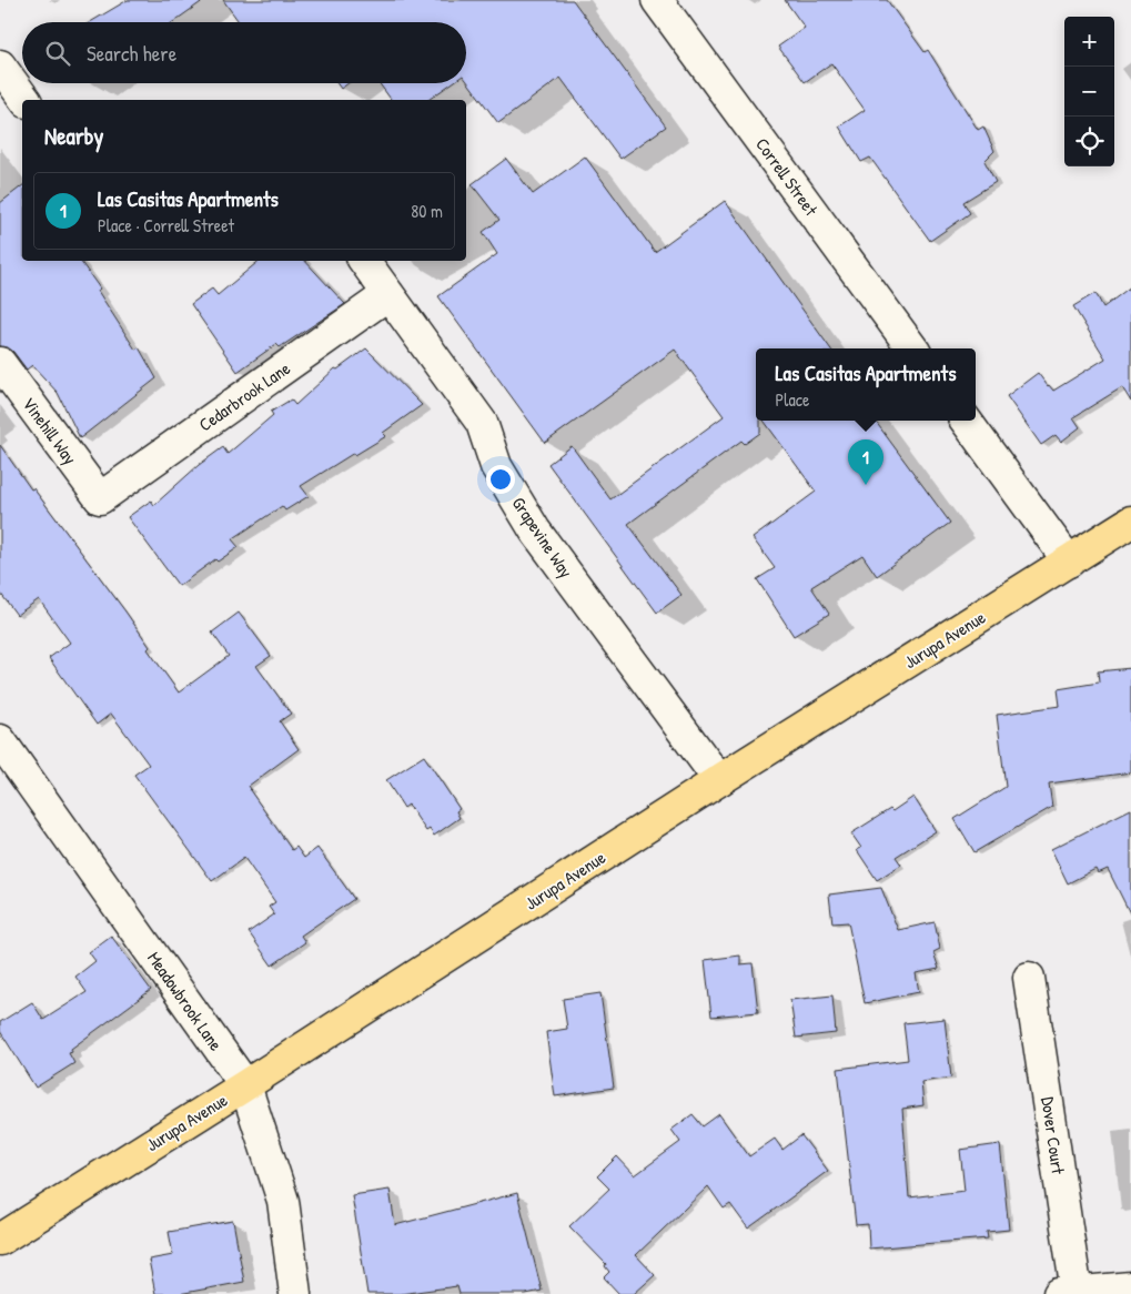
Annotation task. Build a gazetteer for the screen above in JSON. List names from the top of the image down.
{
  "streets": {
    "main road": ["Jurupa Avenue"],
    "street": [
      "Correll Street",
      "Cedarbrook Lane",
      "Vinehill Way",
      "Grapevine Way",
      "Meadowbrook Lane",
      "Dover Court"
    ]
  },
  "crossings": [
    ["Cedarbrook Lane", "Vinehill Way"],
    ["Cedarbrook Lane", "Grapevine Way"],
    ["Grapevine Way", "Jurupa Avenue"],
    ["Jurupa Avenue", "Meadowbrook Lane"]
  ],
  "page": {
    "map_buttons": ["+", "−"],
    "search": "Search here",
    "heading": "Nearby",
    "list": [
      {
        "mark": "1",
        "name": "Las Casitas Apartments",
        "note": "Place · Correll Street",
        "value": "80 m"
      }
    ],
    "popup": ["Las Casitas Apartments", "Place"],
    "pins": "1"
  }
}
